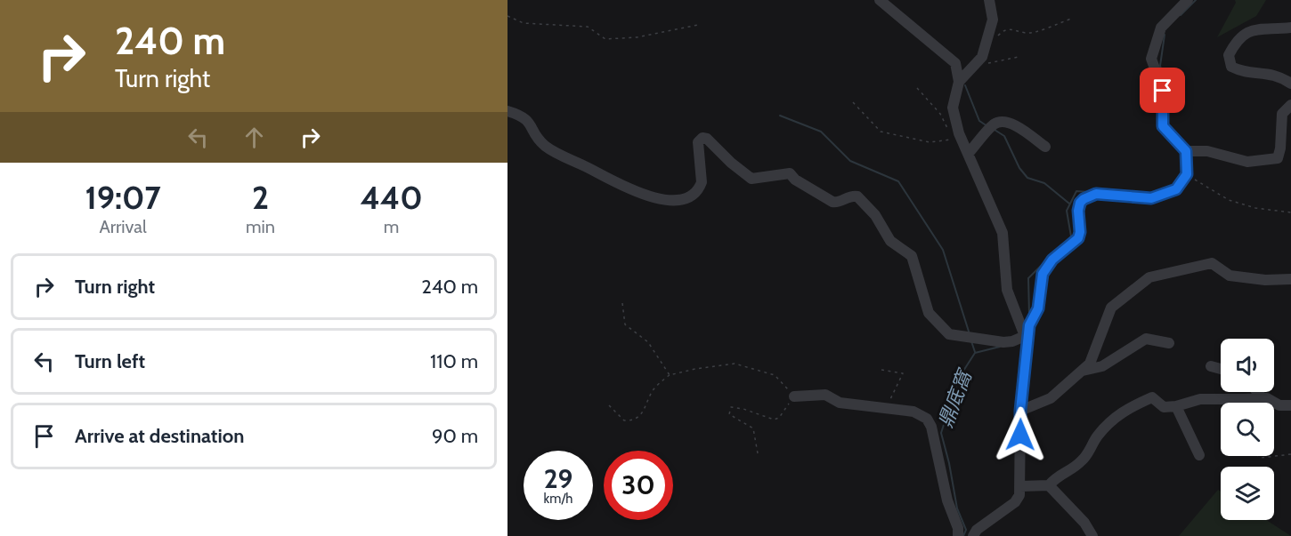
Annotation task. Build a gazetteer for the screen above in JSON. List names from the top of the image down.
{
  "water": ["鼎底窩"],
  "page": {
    "turn": ["240 m", "Turn right"],
    "eta": [
      "19:07",
      "Arrival",
      "2",
      "min",
      "440",
      "m"
    ],
    "list": [
      {
        "name": "Turn right",
        "value": "240 m"
      },
      {
        "name": "Turn left",
        "value": "110 m"
      },
      {
        "name": "Arrive at destination",
        "value": "90 m"
      }
    ],
    "speed": "29 km/h",
    "limit": "30"
  }
}
